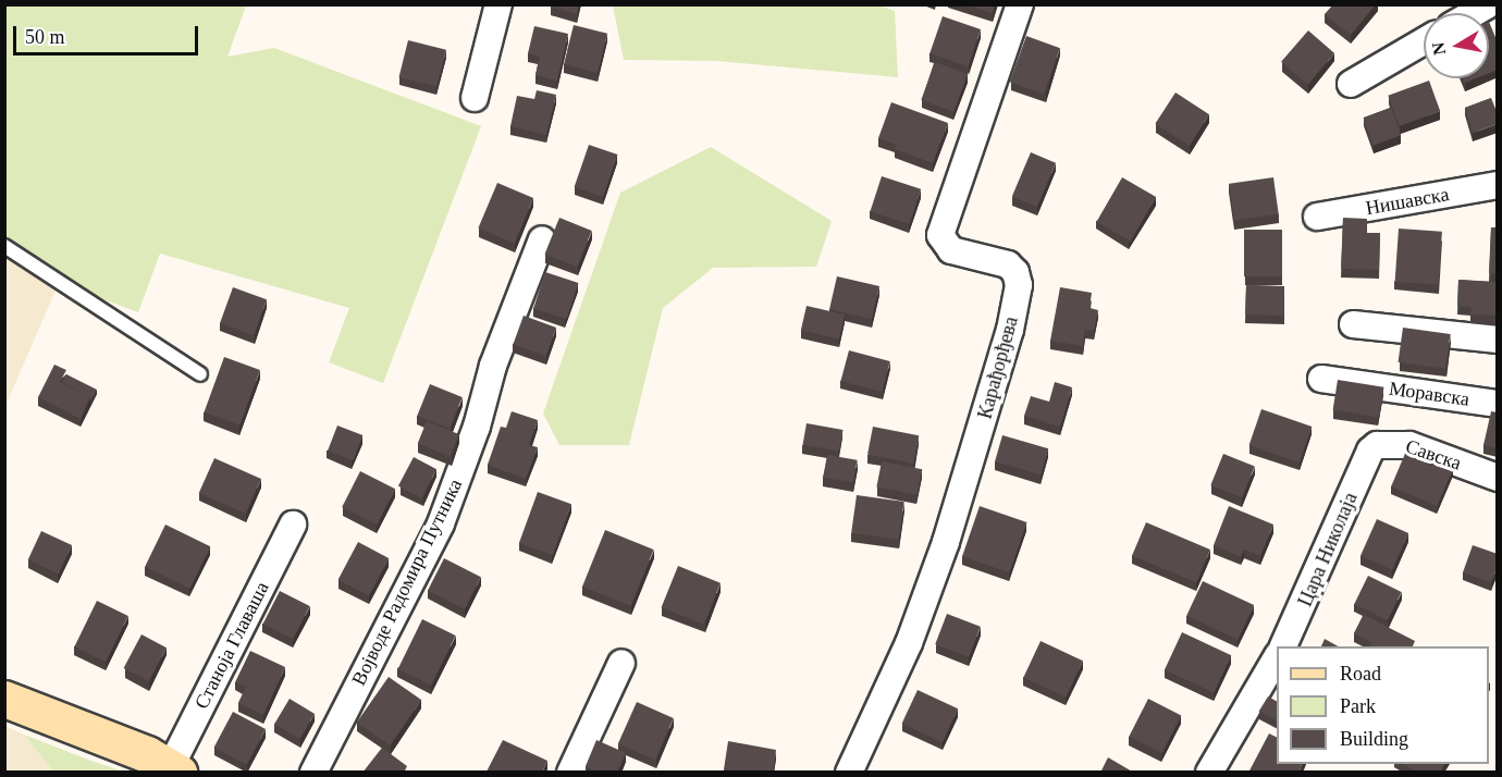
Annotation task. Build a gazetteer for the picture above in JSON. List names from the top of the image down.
{
  "streets": {
    "street": [
      "Нишавска",
      "Карађорђева",
      "Моравска",
      "Савска",
      "Цара Николаја",
      "Војводе Радомира Путника",
      "Станоја Главаша"
    ]
  },
  "crossings": [
    ["Савска", "Цара Николаја"]
  ],
  "legend": ["Road", "Park", "Building"],
  "scale_bar": "50 m",
  "north": "left"
}
